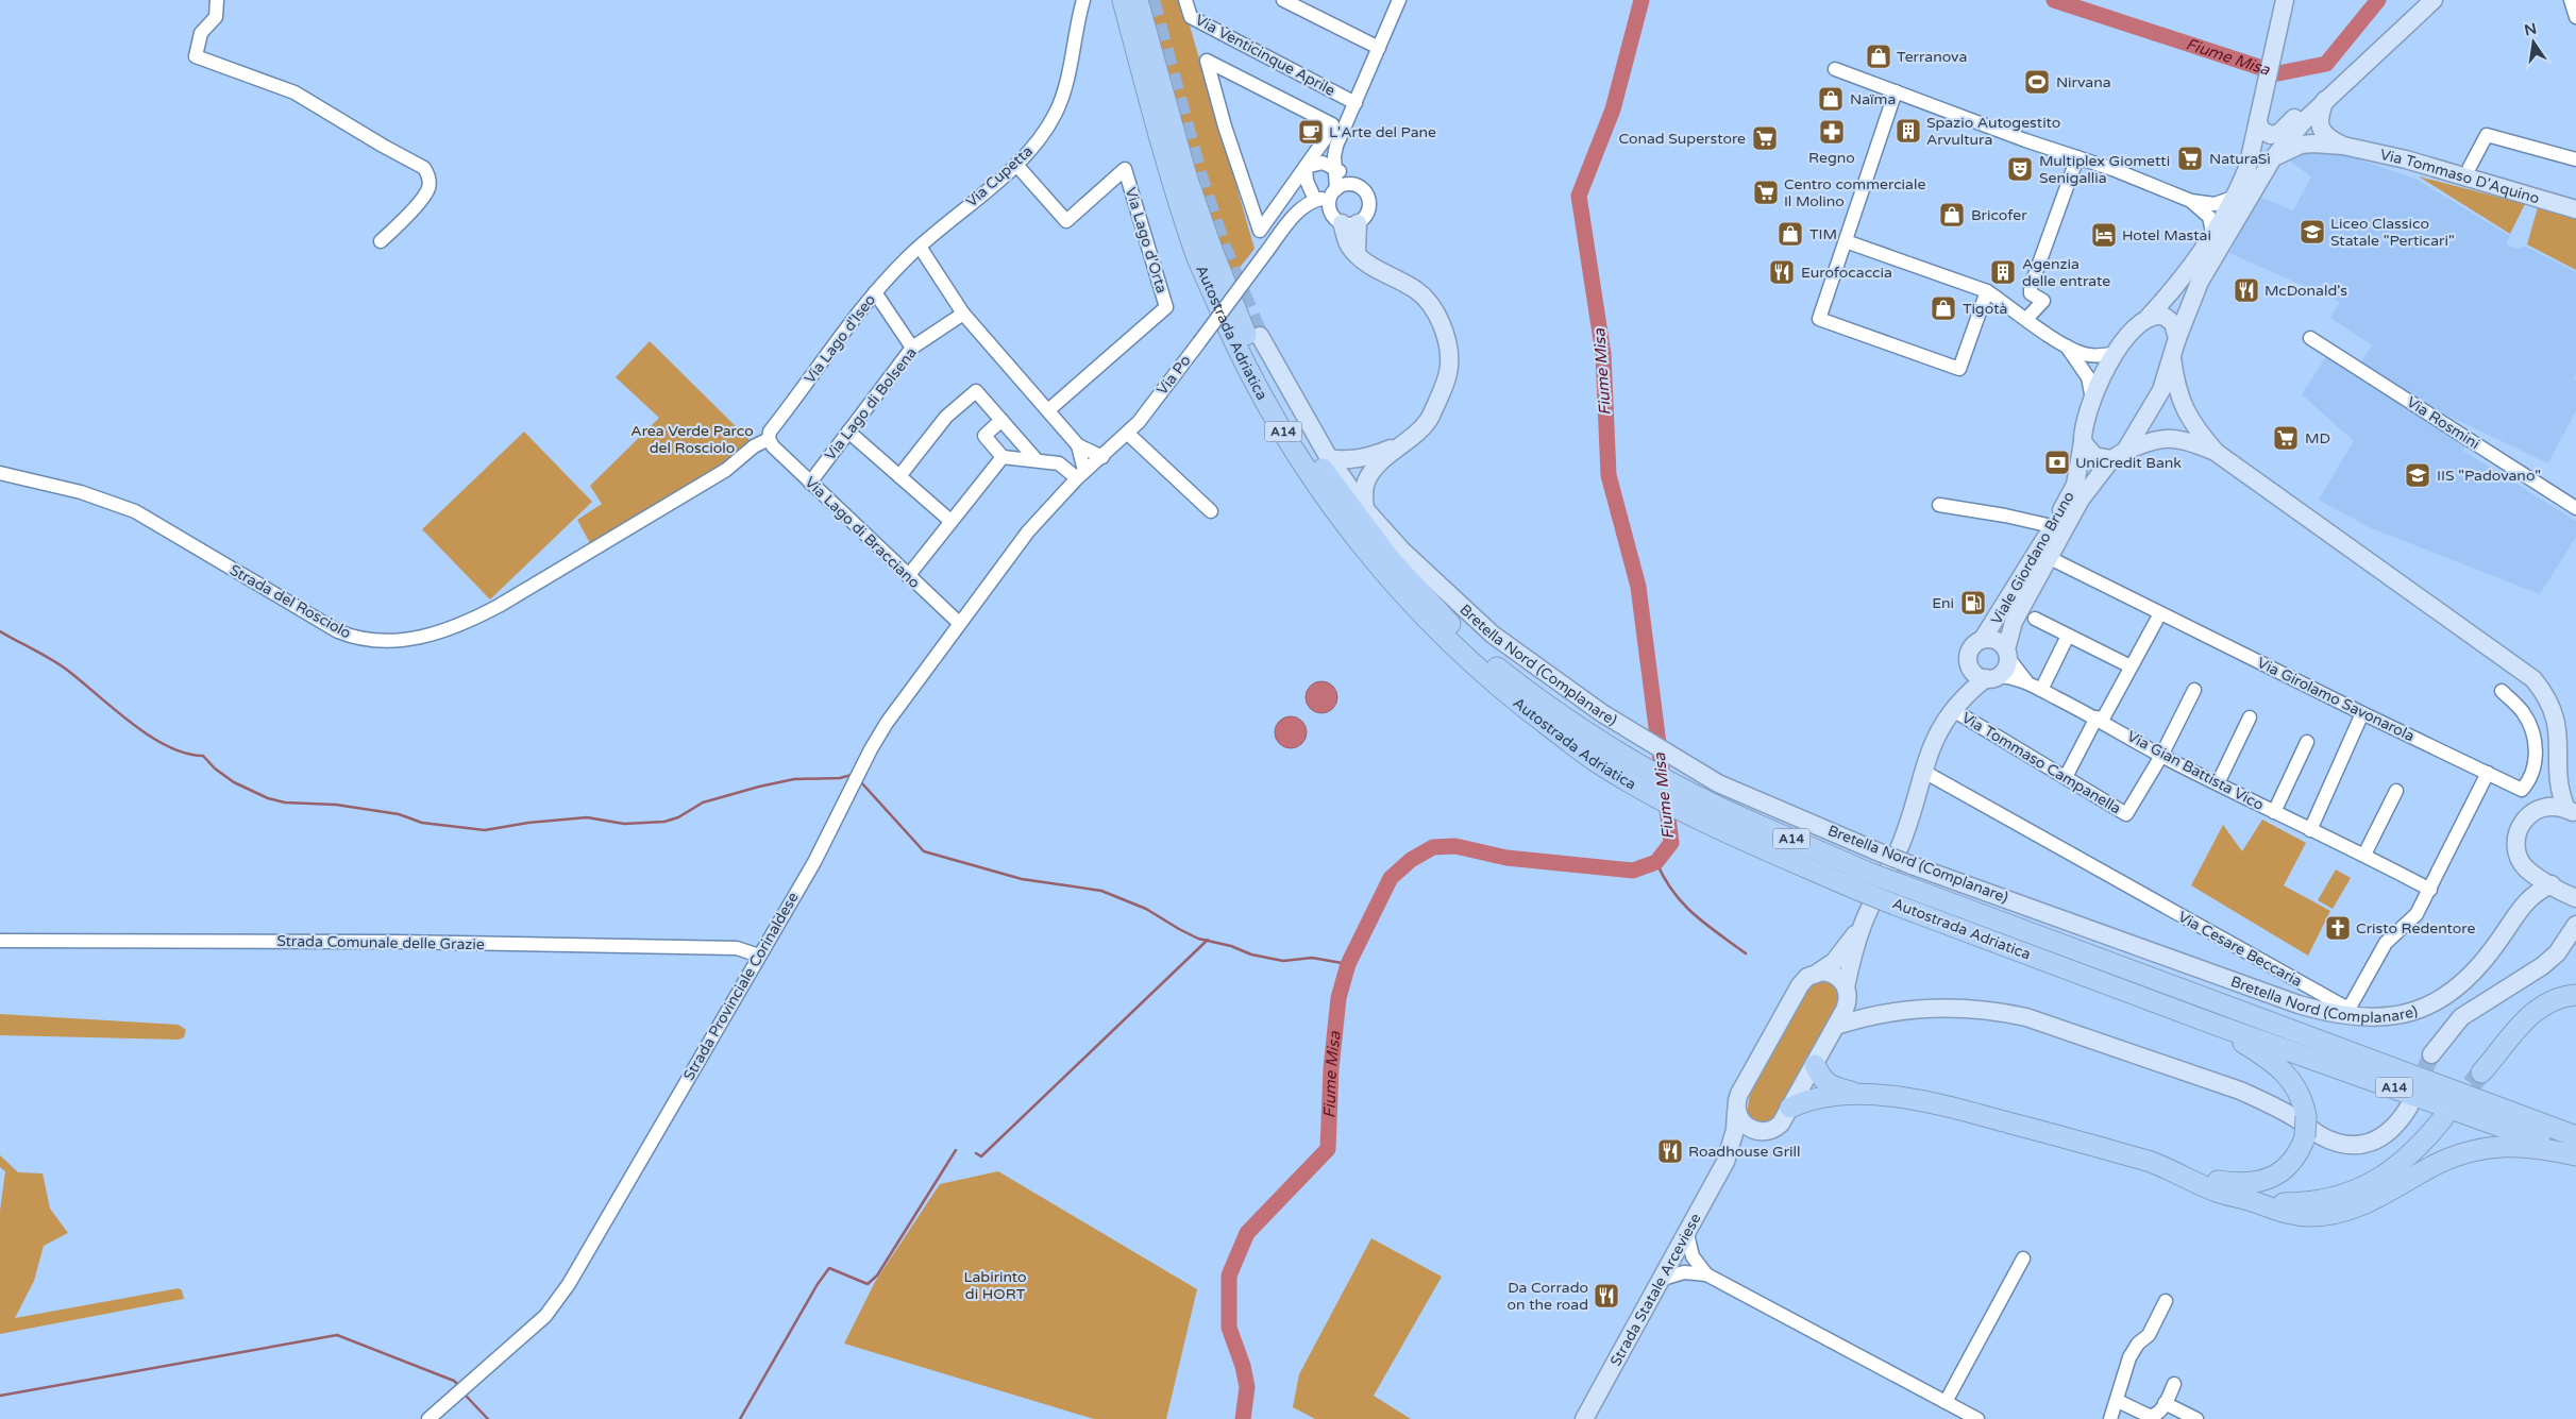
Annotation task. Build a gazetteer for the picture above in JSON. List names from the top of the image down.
{
  "streets": {
    "highway": ["Autostrada Adriatica", "A14"],
    "main road": [
      "Via Tommaso D'Aquino",
      "Viale Giordano Bruno",
      "Bretella Nord (Complanare)",
      "Strada Statale Arceviese"
    ],
    "street": [
      "Via Venticinque Aprile",
      "Via Cupetta",
      "Via Lago d'Orta",
      "Via Lago d'Iseo",
      "Via Po",
      "Via Lago di Bolsena",
      "Via Rosmini",
      "Via Lago di Bracciano",
      "Strada del Rosciolo",
      "Via Girolamo Savonarola",
      "Via Tommaso Campanella",
      "Via Gian Battista Vico",
      "Strada Comunale delle Grazie",
      "Via Cesare Beccaria",
      "Strada Provinciale Corinaldese"
    ]
  },
  "crossings": [
    ["Via Cupetta", "Via Lago d'Orta"],
    ["Via Cupetta", "Via Lago d'Iseo"],
    ["Via Tommaso D'Aquino", "Viale Giordano Bruno"],
    ["Via Lago d'Iseo", "Via Lago di Bracciano"],
    ["Via Lago d'Iseo", "Strada del Rosciolo"],
    ["Via Po", "Strada Provinciale Corinaldese"],
    ["Via Lago di Bolsena", "Via Lago di Bracciano"],
    ["Via Lago di Bracciano", "Strada del Rosciolo"],
    ["Via Lago di Bracciano", "Strada Provinciale Corinaldese"],
    ["Viale Giordano Bruno", "Via Girolamo Savonarola"],
    ["Viale Giordano Bruno", "Via Gian Battista Vico"],
    ["Via Girolamo Savonarola", "Via Cesare Beccaria"],
    ["Via Tommaso Campanella", "Via Gian Battista Vico"],
    ["Via Gian Battista Vico", "Via Cesare Beccaria"],
    ["Strada Comunale delle Grazie", "Strada Provinciale Corinaldese"]
  ],
  "water": ["Fiume Misa"],
  "parks": ["Area Verde Parco del Rosciolo", "Labirinto di HORT"],
  "places": {
    "shop": [
      "Terranova",
      "Naïma",
      "Bricofer",
      "TIM",
      "Tigotà"
    ],
    "sports": ["Nirvana"],
    "building": ["Spazio Autogestito Arvultura", "Agenzia delle entrate"],
    "cafe": ["L'Arte del Pane"],
    "pharmacy": ["Regno"],
    "supermarket": [
      "Conad Superstore",
      "NaturaSì",
      "Centro commerciale Il Molino",
      "MD"
    ],
    "theatre": ["Multiplex Giometti Senigallia"],
    "school or university": ["Liceo Classico Statale \"Perticari\"", "IIS \"Padovano\""],
    "hotel": ["Hotel Mastai"],
    "restaurant": [
      "Eurofocaccia",
      "McDonald's",
      "Roadhouse Grill",
      "Da Corrado on the road"
    ],
    "bank": ["UniCredit Bank"],
    "fuel station": ["Eni"],
    "church": ["Cristo Redentore"]
  },
  "north": "top"
}
